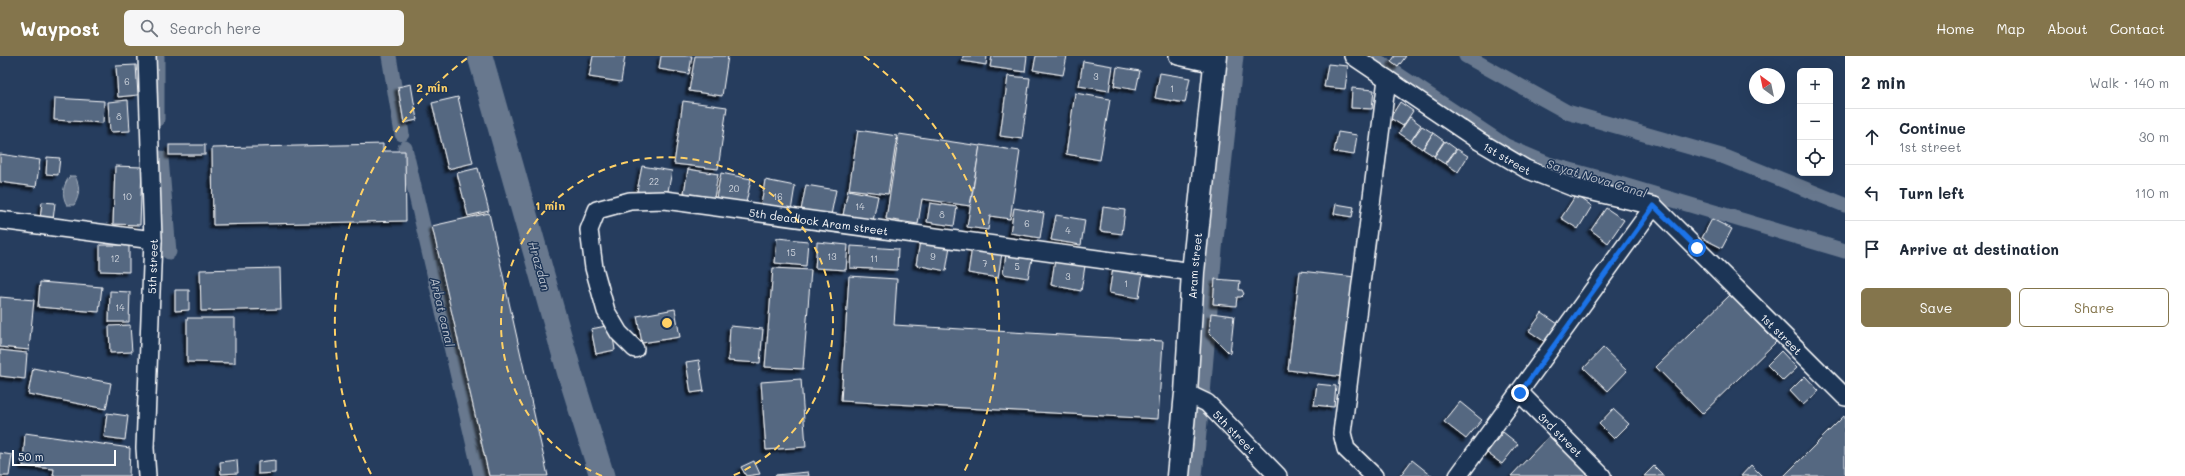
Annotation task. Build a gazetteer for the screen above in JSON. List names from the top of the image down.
{
  "streets": {
    "main road": ["Aram street"],
    "street": [
      "1st street",
      "5th deadlock Aram street",
      "5th street",
      "3rd street"
    ]
  },
  "crossings": [
    ["5th deadlock Aram street", "Aram street"],
    ["5th street", "Aram street"]
  ],
  "water": ["Sayat Nova Canal", "Hrazdan", "Arbat canal"],
  "house_numbers": [
    "3",
    "6",
    "1",
    "8",
    "22",
    "20",
    "10",
    "16",
    "14",
    "8",
    "6",
    "4",
    "15",
    "13",
    "9",
    "12",
    "11",
    "7",
    "5",
    "3",
    "1",
    "14"
  ],
  "scale_bar": "50 m",
  "north": "top left",
  "page": {
    "header": "Waypost",
    "search": "Search here",
    "nav": [
      "Home",
      "Map",
      "About",
      "Contact"
    ],
    "heading": ["2 min", "Walk · 140 m"],
    "map_buttons": ["+", "−"],
    "list": [
      ["Continue", "1st street", "30 m"],
      ["Turn left", "110 m"],
      "Arrive at destination"
    ],
    "buttons": ["Save", "Share"],
    "scale": "50 m"
  },
  "rings": ["2 min", "1 min"]
}
